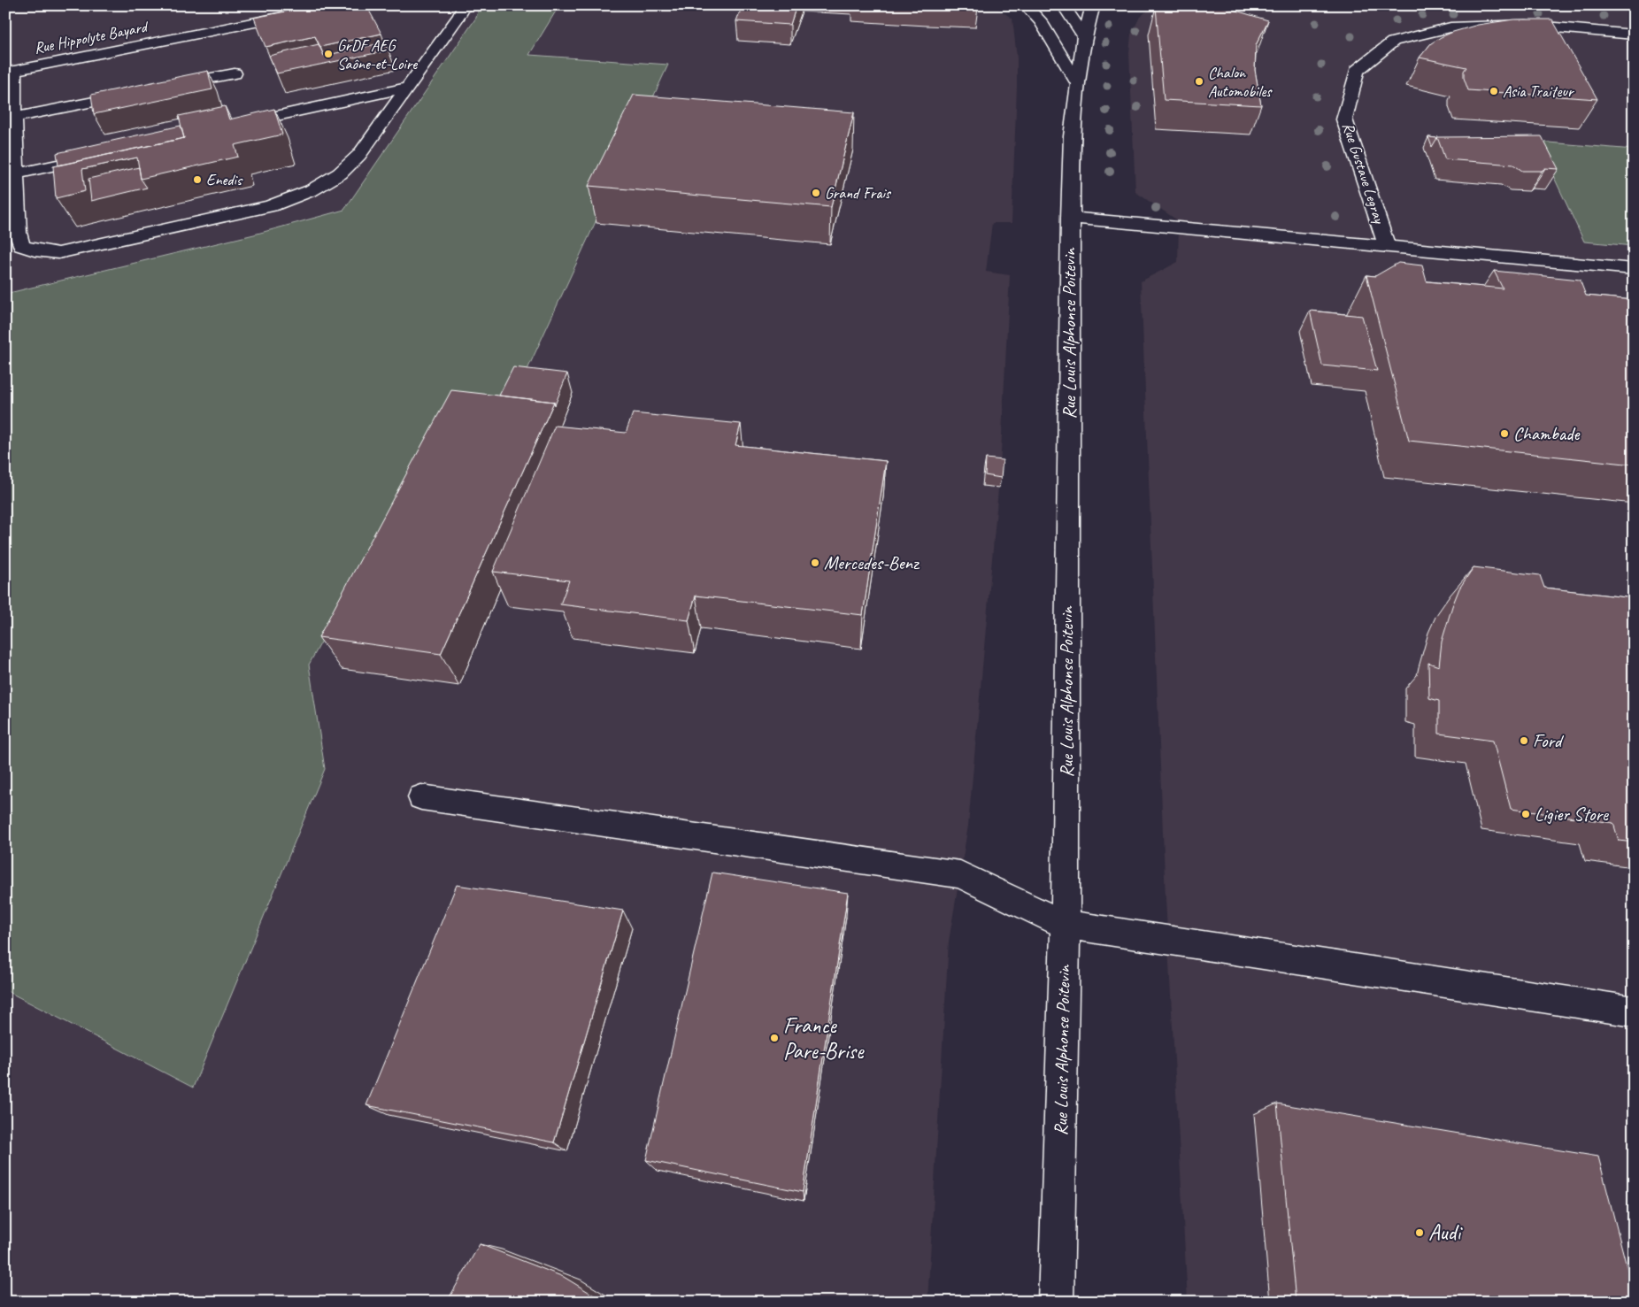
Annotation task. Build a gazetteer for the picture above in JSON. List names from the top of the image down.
{
  "streets": {
    "street": ["Rue Hippolyte Bayard", "Rue Gustave Legray", "Rue Louis Alphonse Poitevin"]
  },
  "crossings": [
    ["Rue Gustave Legray", "Rue Louis Alphonse Poitevin"]
  ],
  "places": [
    "GrDF AEG Saône-et-Loire",
    "Chalon Automobiles",
    "Asia Traiteur",
    "Enedis",
    "Grand Frais",
    "Chambade",
    "Mercedes-Benz",
    "Ford",
    "Ligier Store",
    "France Pare-Brise",
    "Audi"
  ]
}
